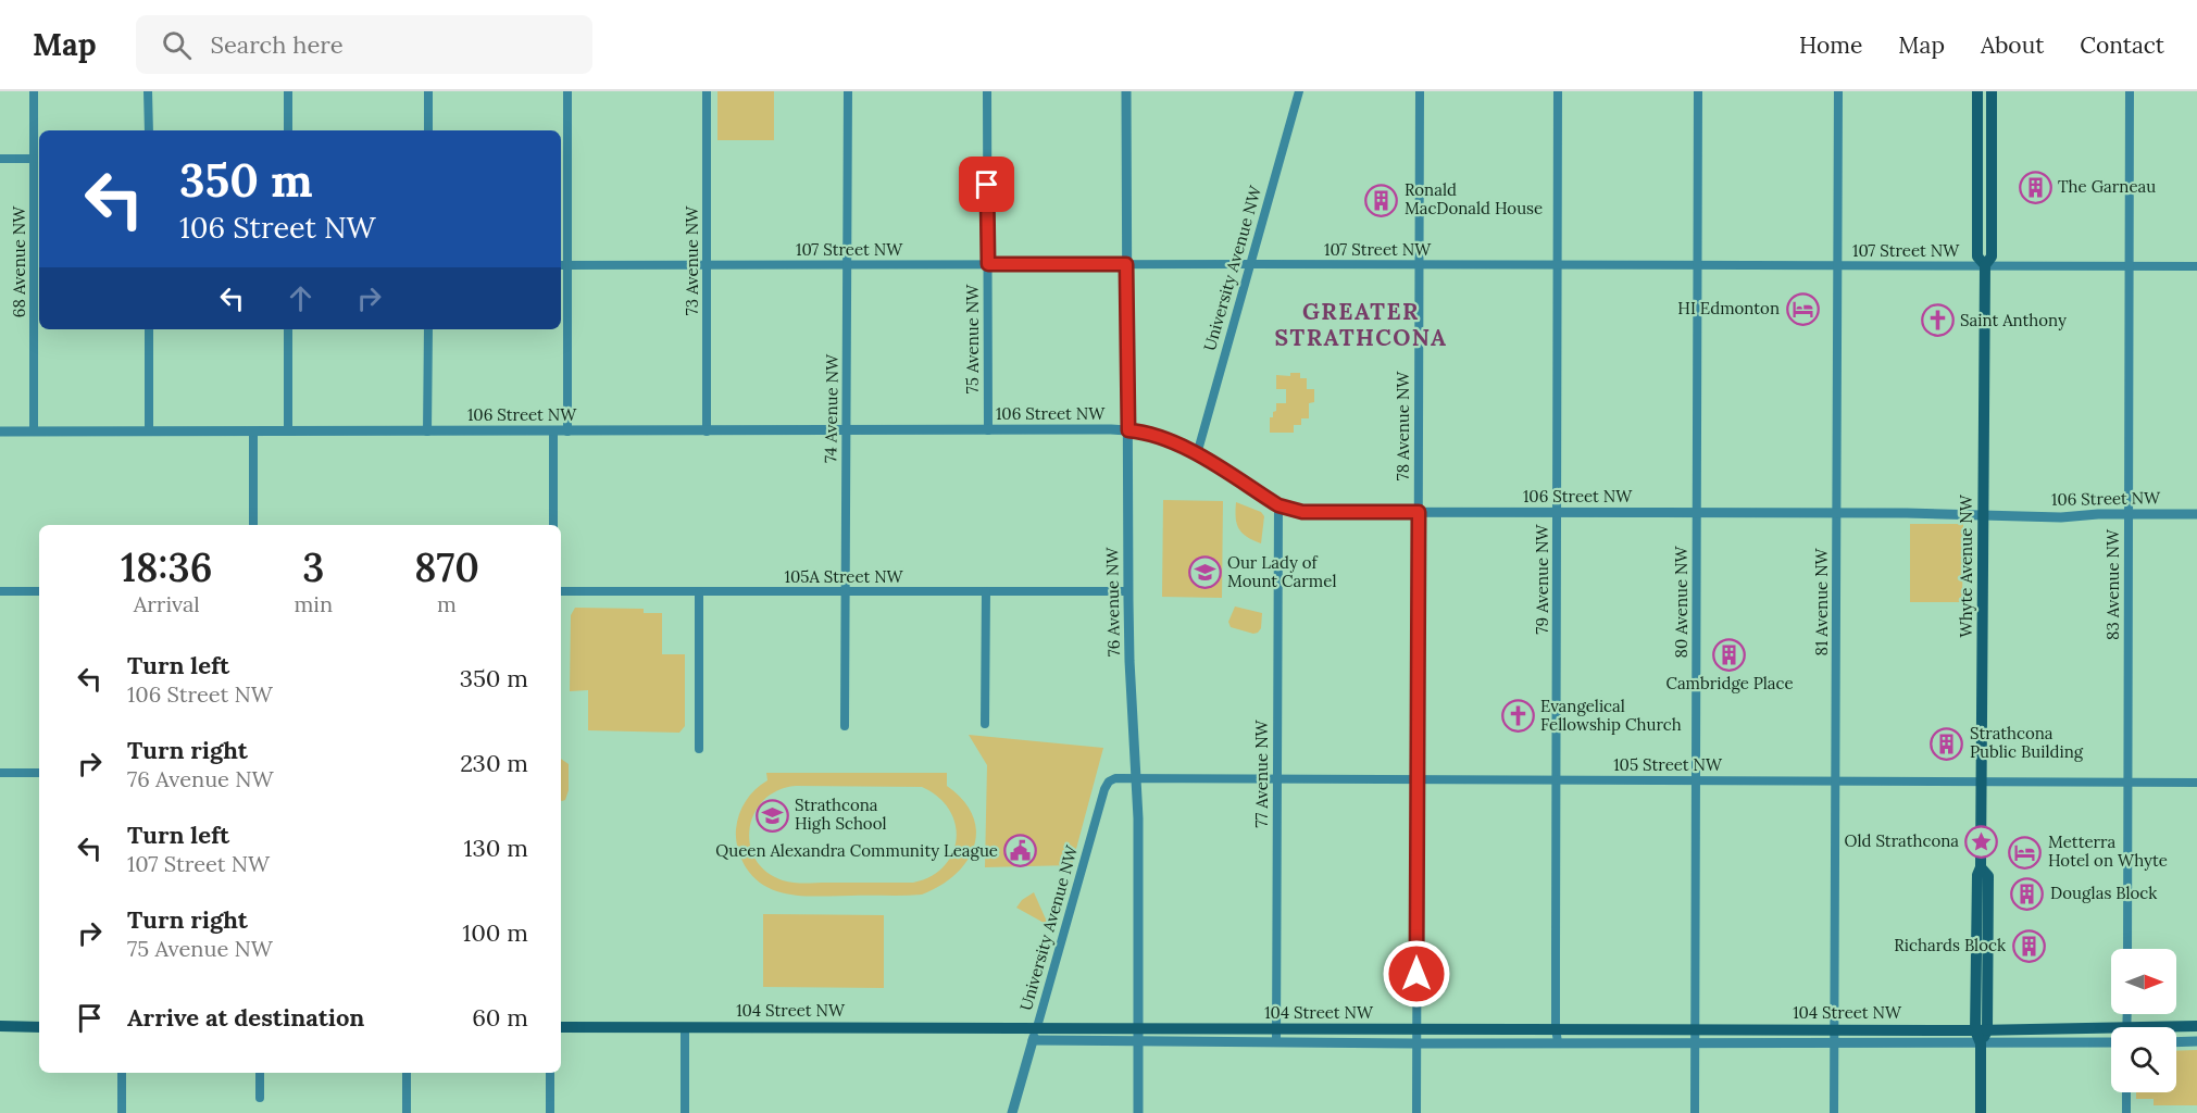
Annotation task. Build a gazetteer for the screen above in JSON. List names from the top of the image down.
{
  "streets": {
    "main road": ["Whyte Avenue NW", "104 Street NW"],
    "street": [
      "107 Street NW",
      "73 Avenue NW",
      "68 Avenue NW",
      "University Avenue NW",
      "75 Avenue NW",
      "74 Avenue NW",
      "106 Street NW",
      "78 Avenue NW",
      "105A Street NW",
      "79 Avenue NW",
      "83 Avenue NW",
      "76 Avenue NW",
      "80 Avenue NW",
      "81 Avenue NW",
      "105 Street NW",
      "77 Avenue NW"
    ]
  },
  "crossings": [
    ["107 Street NW", "73 Avenue NW"],
    ["107 Street NW", "University Avenue NW"],
    ["107 Street NW", "75 Avenue NW"],
    ["107 Street NW", "74 Avenue NW"],
    ["107 Street NW", "78 Avenue NW"],
    ["107 Street NW", "Whyte Avenue NW"],
    ["107 Street NW", "79 Avenue NW"],
    ["107 Street NW", "83 Avenue NW"],
    ["107 Street NW", "76 Avenue NW"],
    ["107 Street NW", "80 Avenue NW"],
    ["107 Street NW", "81 Avenue NW"],
    ["73 Avenue NW", "106 Street NW"],
    ["68 Avenue NW", "106 Street NW"],
    ["University Avenue NW", "106 Street NW"],
    ["University Avenue NW", "76 Avenue NW"],
    ["University Avenue NW", "105 Street NW"],
    ["University Avenue NW", "104 Street NW"],
    ["75 Avenue NW", "106 Street NW"],
    ["74 Avenue NW", "106 Street NW"],
    ["74 Avenue NW", "105A Street NW"],
    ["106 Street NW", "78 Avenue NW"],
    ["106 Street NW", "Whyte Avenue NW"],
    ["106 Street NW", "79 Avenue NW"],
    ["106 Street NW", "83 Avenue NW"],
    ["106 Street NW", "76 Avenue NW"],
    ["106 Street NW", "80 Avenue NW"],
    ["106 Street NW", "81 Avenue NW"],
    ["106 Street NW", "77 Avenue NW"],
    ["78 Avenue NW", "105 Street NW"],
    ["78 Avenue NW", "104 Street NW"],
    ["Whyte Avenue NW", "105 Street NW"],
    ["Whyte Avenue NW", "104 Street NW"],
    ["105A Street NW", "76 Avenue NW"],
    ["79 Avenue NW", "105 Street NW"],
    ["79 Avenue NW", "104 Street NW"],
    ["83 Avenue NW", "105 Street NW"],
    ["76 Avenue NW", "105 Street NW"],
    ["76 Avenue NW", "104 Street NW"],
    ["80 Avenue NW", "105 Street NW"],
    ["80 Avenue NW", "104 Street NW"],
    ["81 Avenue NW", "105 Street NW"],
    ["81 Avenue NW", "104 Street NW"],
    ["105 Street NW", "77 Avenue NW"],
    ["77 Avenue NW", "104 Street NW"]
  ],
  "districts": ["GREATER STRATHCONA"],
  "places": {
    "building": [
      "The Garneau",
      "Ronald MacDonald House",
      "Cambridge Place",
      "Strathcona Public Building",
      "Douglas Block",
      "Richards Block"
    ],
    "hotel": ["HI Edmonton", "Metterra Hotel on Whyte"],
    "church": ["Saint Anthony", "Evangelical Fellowship Church"],
    "school or university": ["Our Lady of Mount Carmel", "Strathcona High School"],
    "place": ["Old Strathcona"],
    "public building": ["Queen Alexandra Community League"]
  },
  "north": "right",
  "page": {
    "header": "Map",
    "search": "Search here",
    "nav": [
      "Home",
      "Map",
      "About",
      "Contact"
    ],
    "turn": ["350 m", "106 Street NW"],
    "eta": [
      "18:36",
      "Arrival",
      "3",
      "min",
      "870",
      "m"
    ],
    "list": [
      {
        "name": "Turn left",
        "note": "106 Street NW",
        "value": "350 m"
      },
      {
        "name": "Turn right",
        "note": "76 Avenue NW",
        "value": "230 m"
      },
      {
        "name": "Turn left",
        "note": "107 Street NW",
        "value": "130 m"
      },
      {
        "name": "Turn right",
        "note": "75 Avenue NW",
        "value": "100 m"
      },
      {
        "name": "Arrive at destination",
        "value": "60 m"
      }
    ]
  }
}
